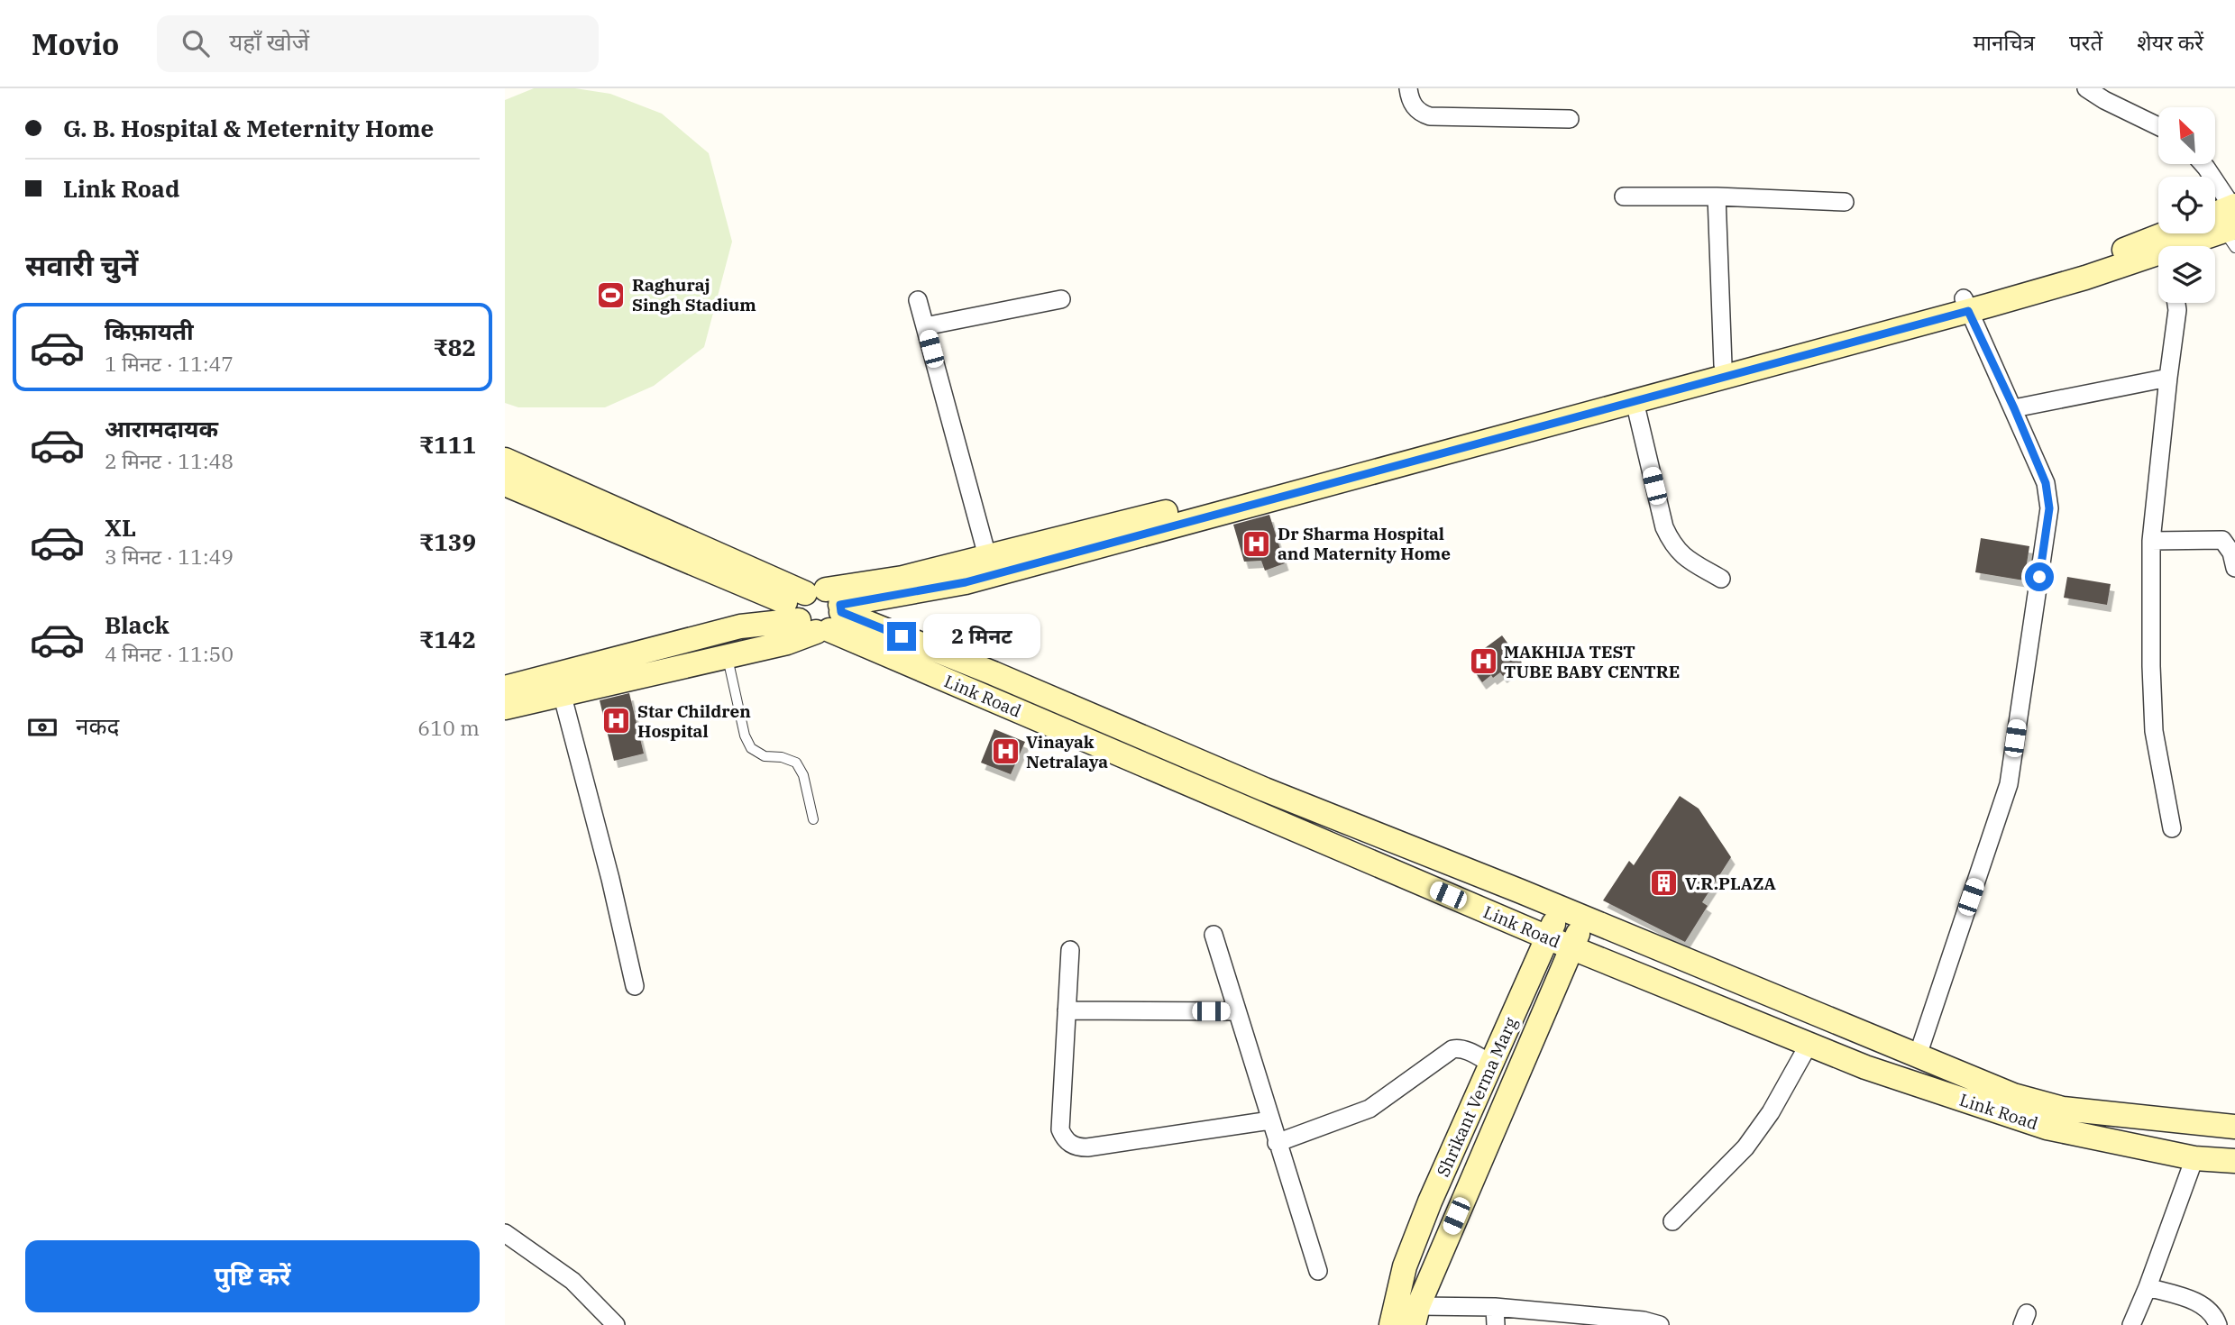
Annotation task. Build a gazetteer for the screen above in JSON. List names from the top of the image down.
{
  "streets": {
    "street": ["Link Road", "Shrikant Verma Marg"]
  },
  "crossings": [
    ["Link Road", "Shrikant Verma Marg"]
  ],
  "places": {
    "sports": ["Raghuraj Singh Stadium"],
    "hospital": [
      "Dr Sharma Hospital and Maternity Home",
      "MAKHIJA TEST TUBE BABY CENTRE",
      "Star Children Hospital",
      "Vinayak Netralaya"
    ],
    "building": ["V.R.PLAZA"]
  },
  "north": "top left",
  "page": {
    "header": "Movio",
    "search": "यहाँ खोजें",
    "nav": ["मानचित्र", "परतें", "शेयर करें"],
    "banner": ["G. B. Hospital & Meternity Home", "Link Road"],
    "heading": "सवारी चुनें",
    "list": [
      {
        "name": "किफ़ायती",
        "note": "1 मिनट · 11:47",
        "value": "₹82"
      },
      {
        "name": "आरामदायक",
        "note": "2 मिनट · 11:48",
        "value": "₹111"
      },
      {
        "name": "XL",
        "note": "3 मिनट · 11:49",
        "value": "₹139"
      },
      {
        "name": "Black",
        "note": "4 मिनट · 11:50",
        "value": "₹142"
      }
    ],
    "bubble": "2 मिनट",
    "pay": ["नकद", "610 m"],
    "buttons": "पुष्टि करें"
  }
}
